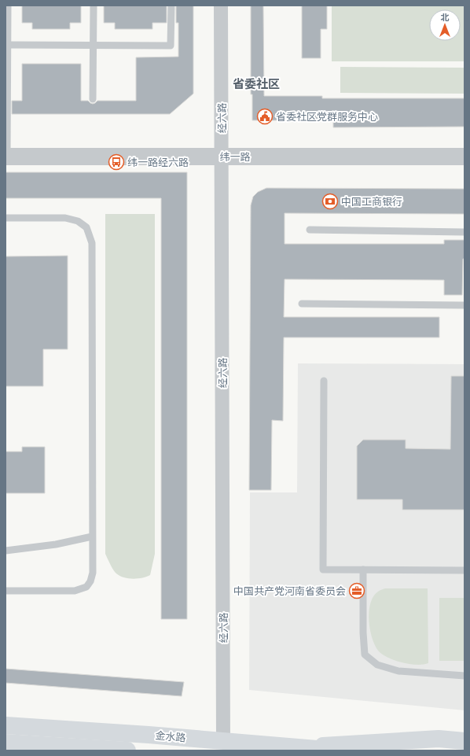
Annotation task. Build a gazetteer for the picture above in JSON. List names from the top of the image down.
{
  "streets": {
    "main road": ["金水路"],
    "street": ["经六路", "纬一路"]
  },
  "crossings": [
    ["经六路", "纬一路"],
    ["经六路", "金水路"]
  ],
  "districts": ["省委社区"],
  "places": {
    "public building": ["省委社区党群服务中心"],
    "bus stop": ["纬一路经六路"],
    "bank": ["中国工商银行"],
    "office": ["中国共产党河南省委员会"]
  },
  "north": "top"
}
